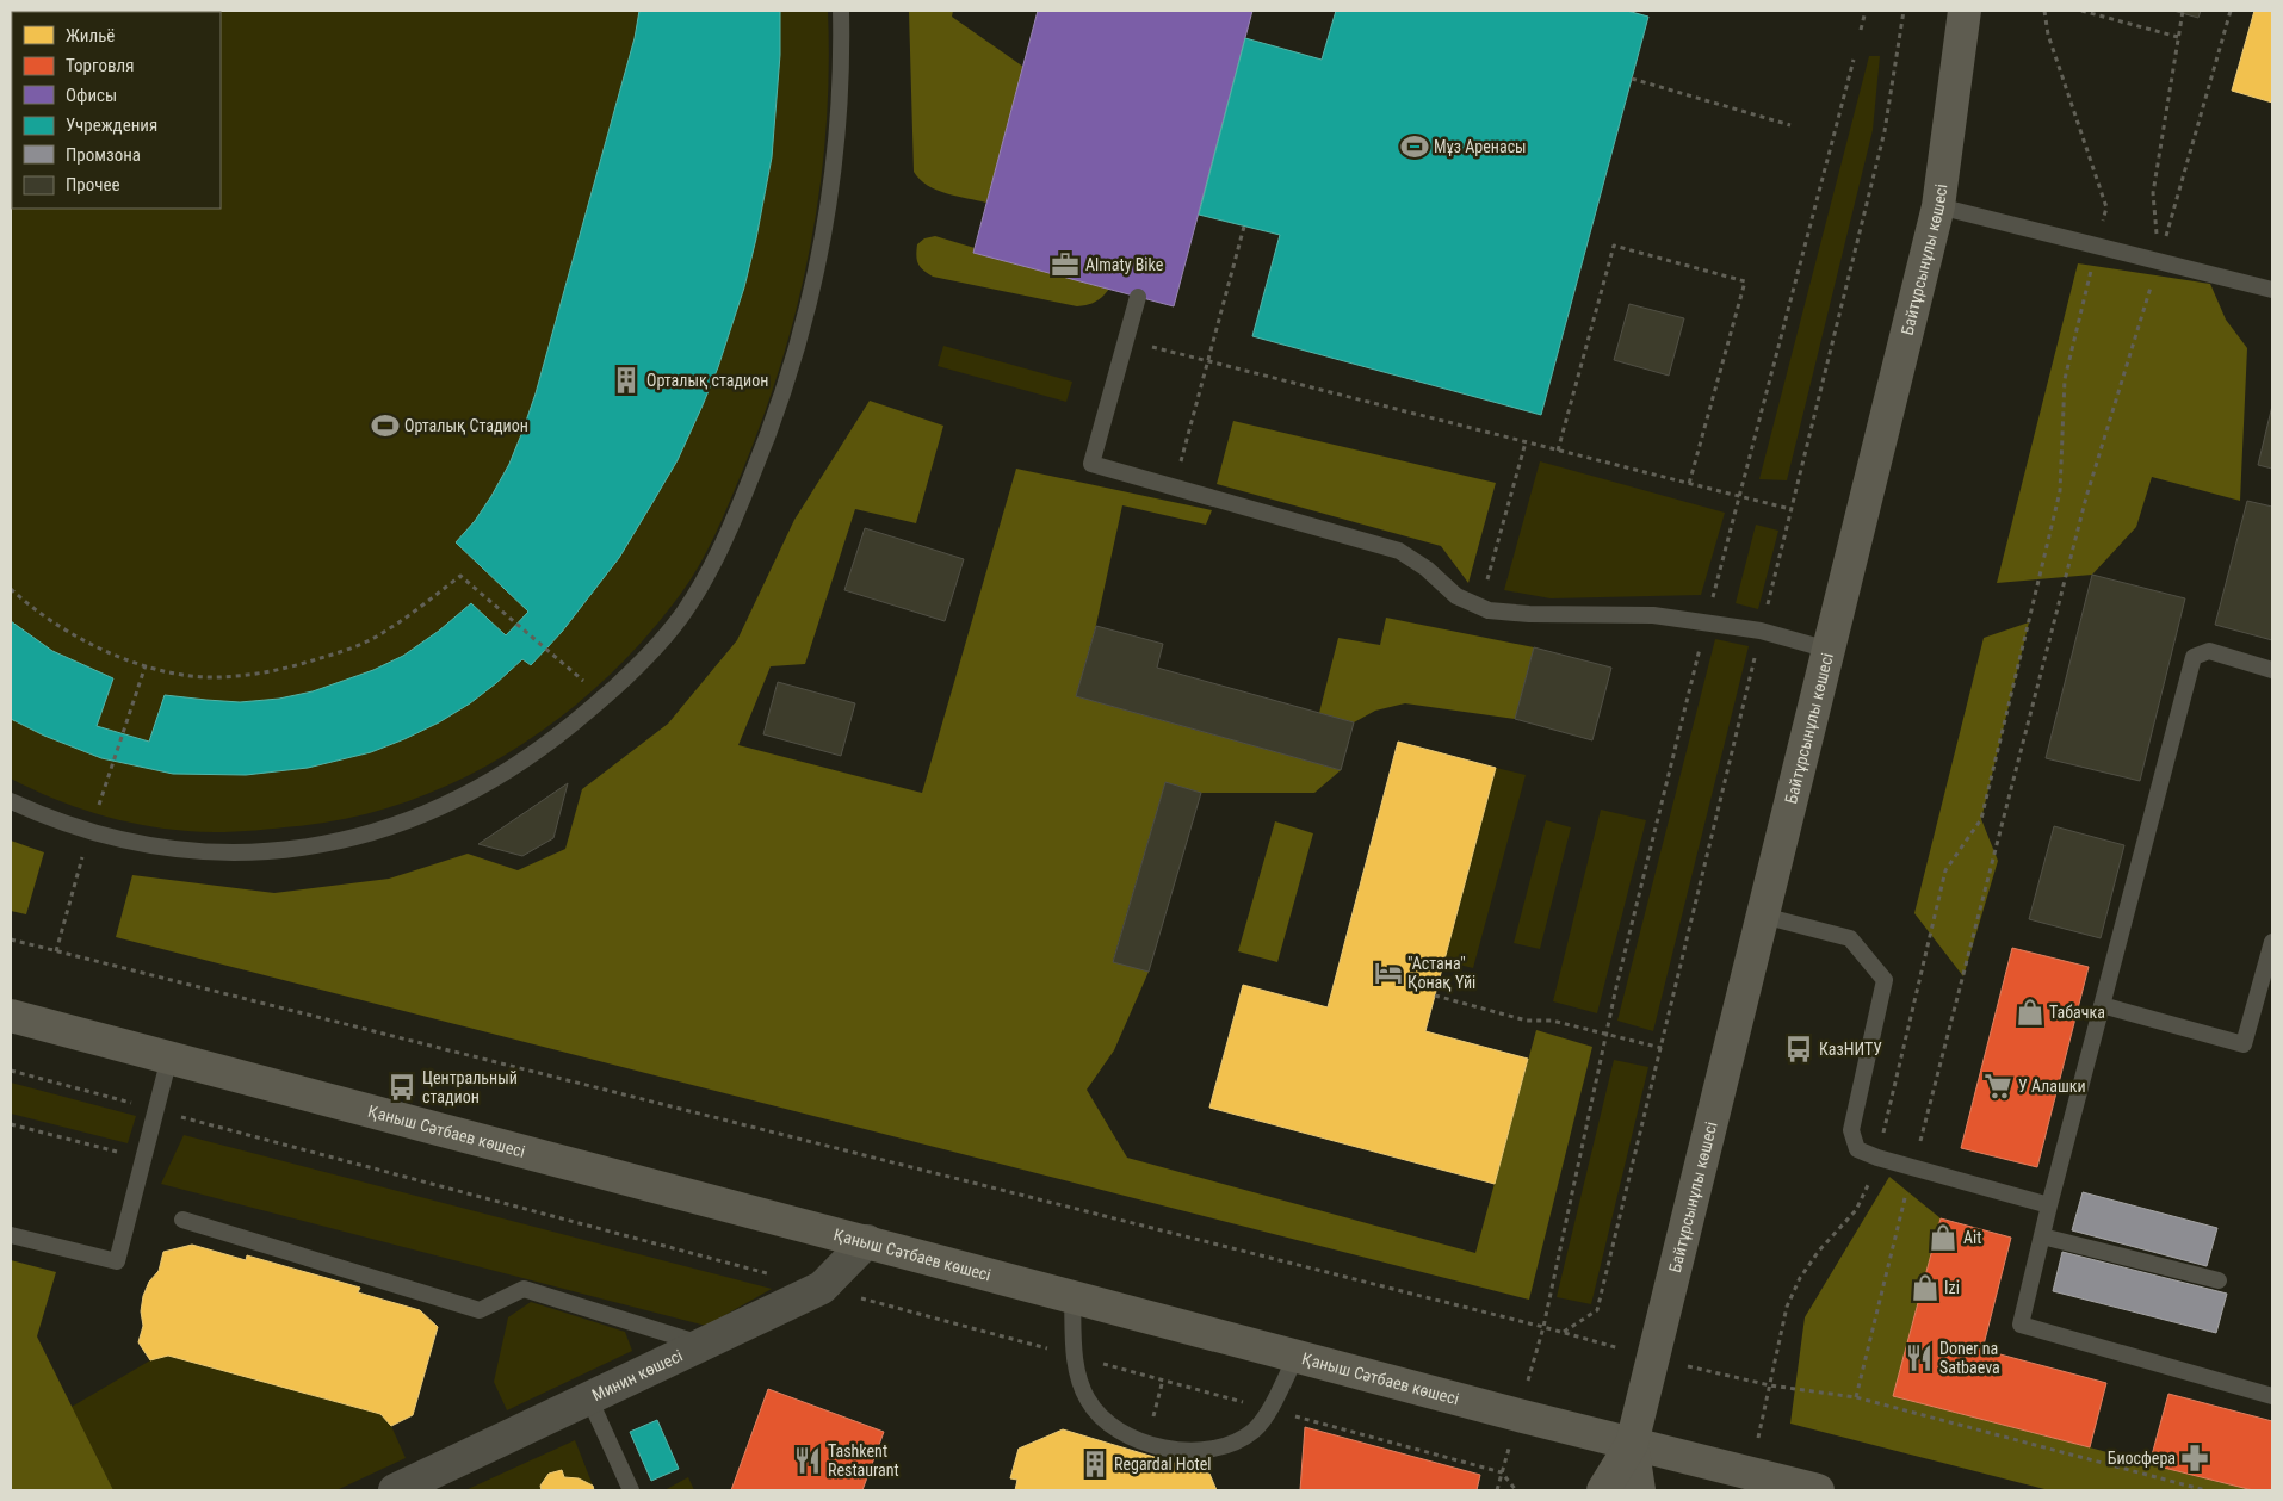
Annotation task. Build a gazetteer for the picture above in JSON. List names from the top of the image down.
{
  "streets": {
    "main road": ["Байтұрсынұлы көшесі", "Қаныш Сәтбаев көшесі"],
    "street": ["Минин көшесі"]
  },
  "crossings": [
    ["Байтұрсынұлы көшесі", "Қаныш Сәтбаев көшесі"],
    ["Қаныш Сәтбаев көшесі", "Минин көшесі"]
  ],
  "places": {
    "sports": ["Мұз Аренасы", "Орталық Стадион"],
    "office": ["Almaty Bike"],
    "building": ["Орталық стадион", "Regardal Hotel"],
    "hotel": ["\"Астана\" Қонақ Үйі"],
    "shop": ["Табачка", "Ait", "Izi"],
    "bus stop": ["КазНИТУ", "Центральный стадион"],
    "supermarket": ["У Алашки"],
    "restaurant": ["Doner na Satbaeva", "Tashkent Restaurant"],
    "pharmacy": ["Биосфера"]
  },
  "legend": [
    "Жильё",
    "Торговля",
    "Офисы",
    "Учреждения",
    "Промзона",
    "Прочее"
  ]
}
